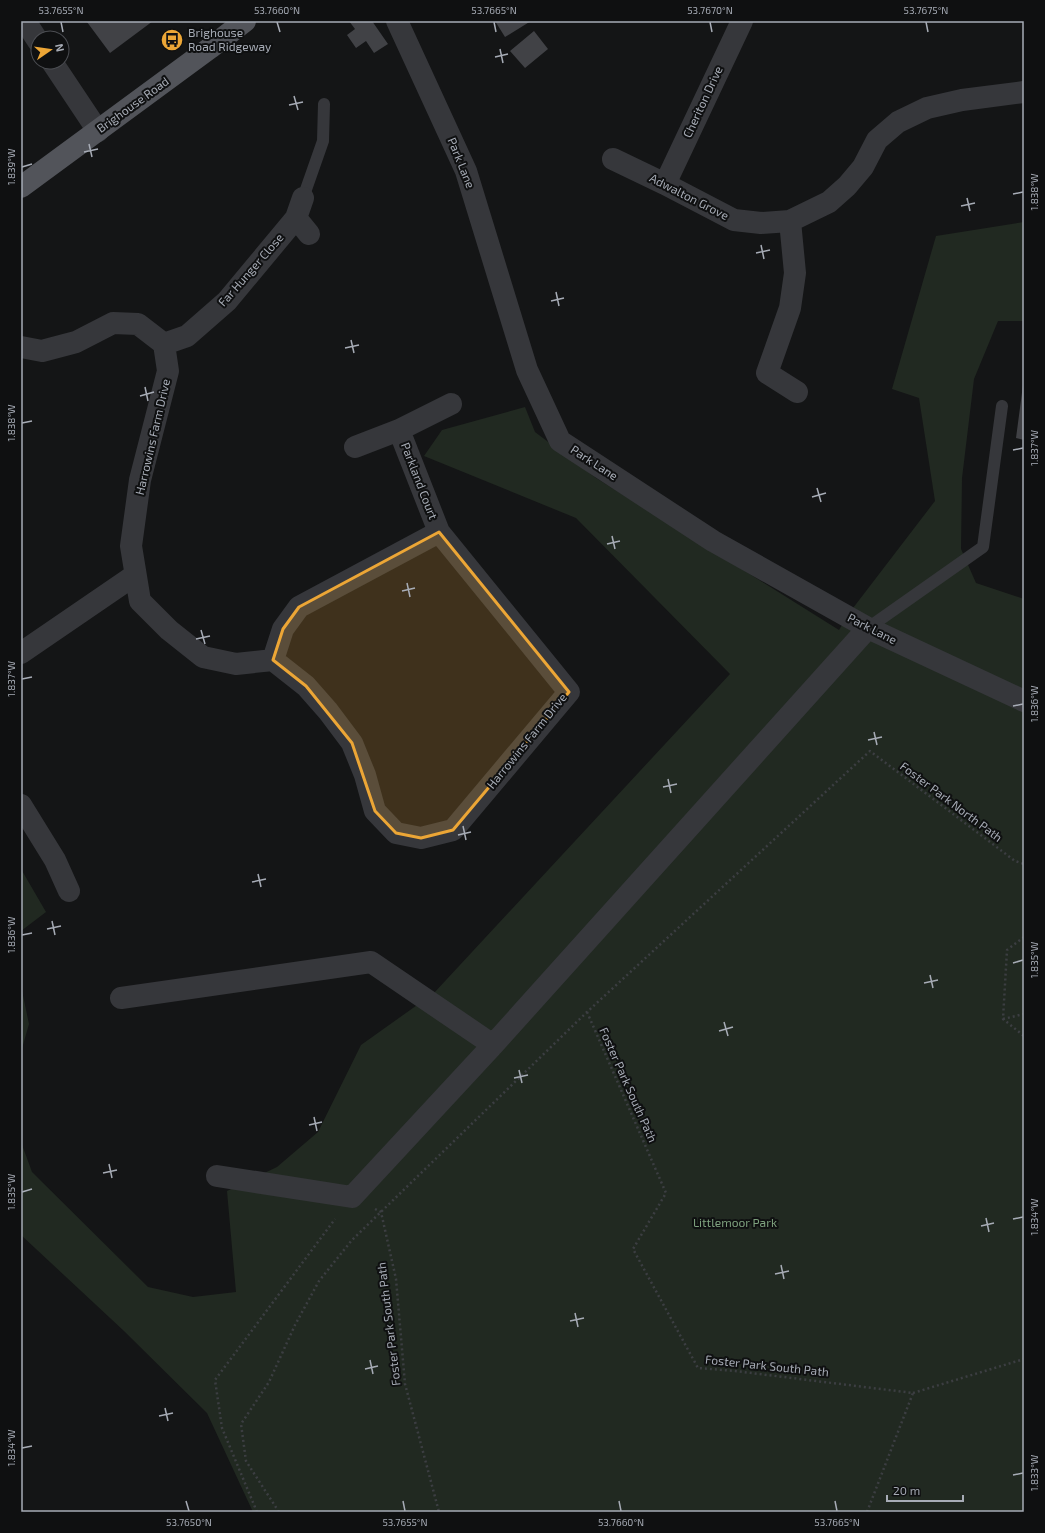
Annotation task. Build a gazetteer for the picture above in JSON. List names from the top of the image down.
{
  "streets": {
    "main road": ["Brighouse Road"],
    "street": [
      "Cheriton Drive",
      "Park Lane",
      "Adwalton Grove",
      "Far Hunger Close",
      "Harrowins Farm Drive",
      "Parkland Court"
    ],
    "path": ["Foster Park North Path", "Foster Park South Path"]
  },
  "crossings": [
    ["Cheriton Drive", "Adwalton Grove"],
    ["Far Hunger Close", "Harrowins Farm Drive"],
    ["Harrowins Farm Drive", "Parkland Court"],
    ["Foster Park North Path", "Foster Park South Path"]
  ],
  "parks": ["Littlemoor Park"],
  "places": {
    "bus stop": ["Brighouse Road Ridgeway"]
  },
  "scale_bar": "20 m",
  "north": "right",
  "coordinates": [
    "53.7655°N",
    "53.7660°N",
    "53.7665°N",
    "53.7670°N",
    "53.7675°N",
    "1.839°W",
    "1.838°W",
    "1.837°W",
    "1.836°W",
    "1.835°W",
    "1.834°W",
    "1.833°W",
    "53.7650°N"
  ]
}
